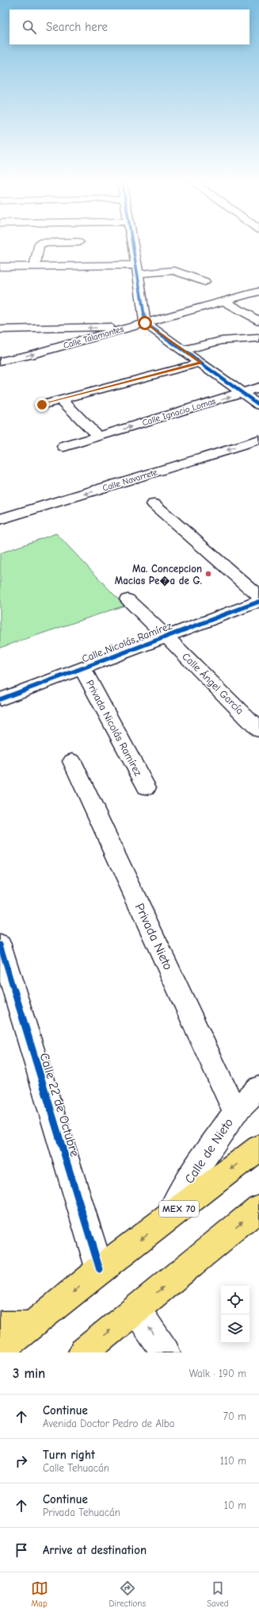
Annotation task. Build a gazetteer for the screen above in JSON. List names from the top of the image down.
{
  "streets": {
    "main road": ["MEX 70"],
    "street": [
      "Calle Talamantes",
      "Calle Ignacio Lomas",
      "Calle Navarrete",
      "Calle Nicolás Ramírez",
      "Calle Ángel García",
      "Privada Nicolás Ramírez",
      "Privada Nieto",
      "Calle 22 de Octubre",
      "Calle de Nieto"
    ]
  },
  "crossings": [
    ["Calle Nicolás Ramírez", "Calle Ángel García"],
    ["Calle Nicolás Ramírez", "Privada Nicolás Ramírez"],
    ["Privada Nieto", "Calle de Nieto"],
    ["Calle 22 de Octubre", "MEX 70"],
    ["Calle de Nieto", "MEX 70"]
  ],
  "places": ["Ma. Concepcion Macias Pe�a de G."],
  "page": {
    "search": "Search here",
    "heading": ["3 min", "Walk · 190 m"],
    "list": [
      ["Continue", "Avenida Doctor Pedro de Alba", "70 m"],
      ["Turn right", "Calle Tehuacán", "110 m"],
      ["Continue", "Privada Tehuacán", "10 m"],
      "Arrive at destination"
    ],
    "nav": ["Map", "Directions", "Saved"]
  }
}
